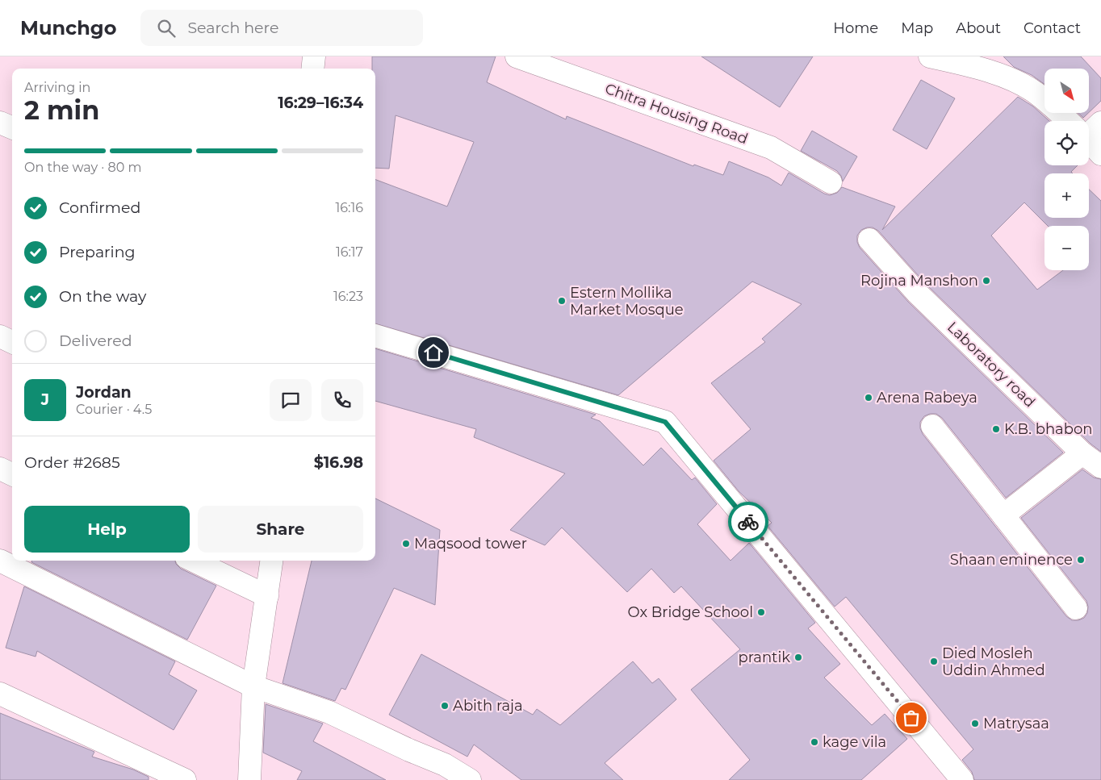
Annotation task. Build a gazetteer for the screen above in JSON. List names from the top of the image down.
{
  "streets": {
    "street": ["Chitra Housing Road", "Laboratory road"]
  },
  "places": [
    "Rojina Manshon",
    "Estern Mollika Market Mosque",
    "Arena Rabeya",
    "K.B. bhabon",
    "Maqsood tower",
    "Shaan eminence",
    "Ox Bridge School",
    "prantik",
    "Died Mosleh Uddin Ahmed",
    "Abith raja",
    "Matrysaa",
    "kage vila"
  ],
  "north": "bottom right",
  "page": {
    "header": "Munchgo",
    "search": "Search here",
    "nav": [
      "Home",
      "Map",
      "About",
      "Contact"
    ],
    "map_buttons": ["+", "−"],
    "heading": ["2 min", "Arriving in", "16:29–16:34"],
    "panel": [
      "Jordan",
      "Courier · 4.5",
      "Order #2685",
      "$16.98"
    ],
    "bar": "On the way · 80 m",
    "list": [
      ["Confirmed", "16:16"],
      ["Preparing", "16:17"],
      ["On the way", "16:23"],
      "Delivered"
    ],
    "round": "J",
    "buttons": ["Help", "Share"]
  }
}
